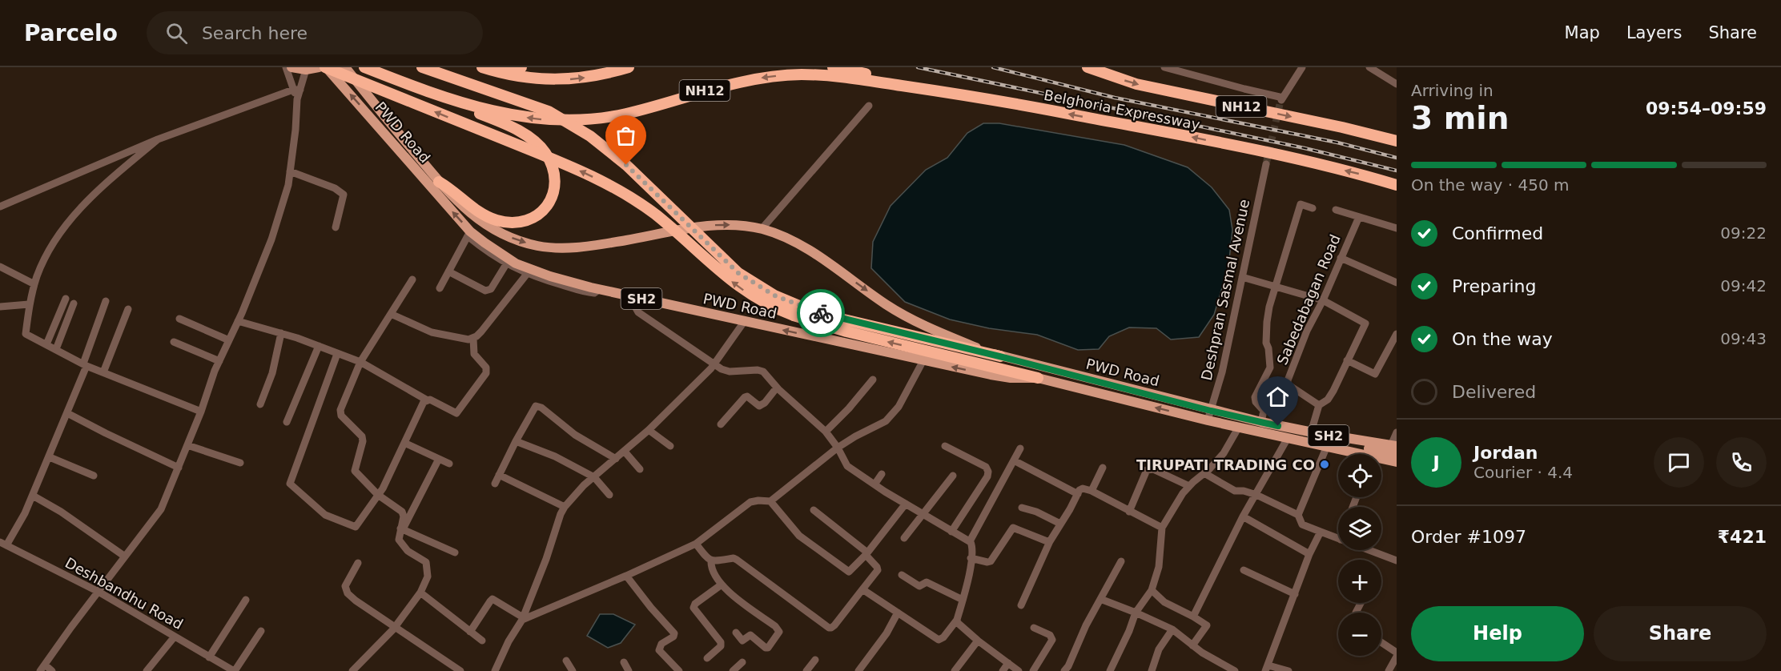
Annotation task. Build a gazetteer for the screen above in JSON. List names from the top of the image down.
{
  "streets": {
    "highway": ["NH12", "Belghoria Expressway"],
    "main road": ["PWD Road", "SH2"],
    "street": ["Deshpran Sasmal Avenue", "Sabedabagan Road", "Deshbandhu Road"]
  },
  "crossings": [
    ["NH12", "Belghoria Expressway"],
    ["PWD Road", "Deshpran Sasmal Avenue"]
  ],
  "places": ["TIRUPATI TRADING CO"],
  "page": {
    "header": "Parcelo",
    "search": "Search here",
    "nav": ["Map", "Layers", "Share"],
    "heading": ["3 min", "Arriving in", "09:54–09:59"],
    "panel": [
      "Jordan",
      "Courier · 4.4",
      "Order #1097",
      "₹421"
    ],
    "bar": "On the way · 450 m",
    "list": [
      ["Confirmed", "09:22"],
      ["Preparing", "09:42"],
      ["On the way", "09:43"],
      "Delivered"
    ],
    "round": "J",
    "map_buttons": ["+", "−"],
    "buttons": ["Help", "Share"]
  }
}
